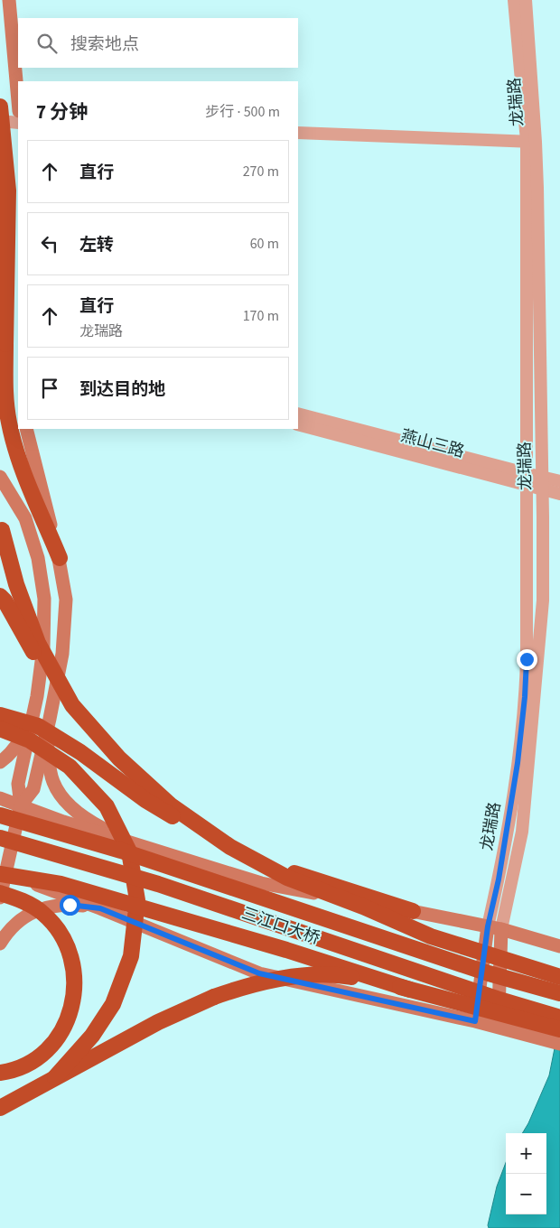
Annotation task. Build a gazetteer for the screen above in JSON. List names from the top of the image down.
{
  "streets": {
    "highway": ["三江口大桥"],
    "street": ["龙瑞路", "燕山三路"]
  },
  "crossings": [
    ["龙瑞路", "燕山三路"]
  ],
  "page": {
    "search": "搜索地点",
    "heading": ["7 分钟", "步行 · 500 m"],
    "list": [
      ["直行", "270 m"],
      ["左转", "60 m"],
      ["直行", "龙瑞路", "170 m"],
      "到达目的地"
    ],
    "map_buttons": ["+", "−"]
  }
}
